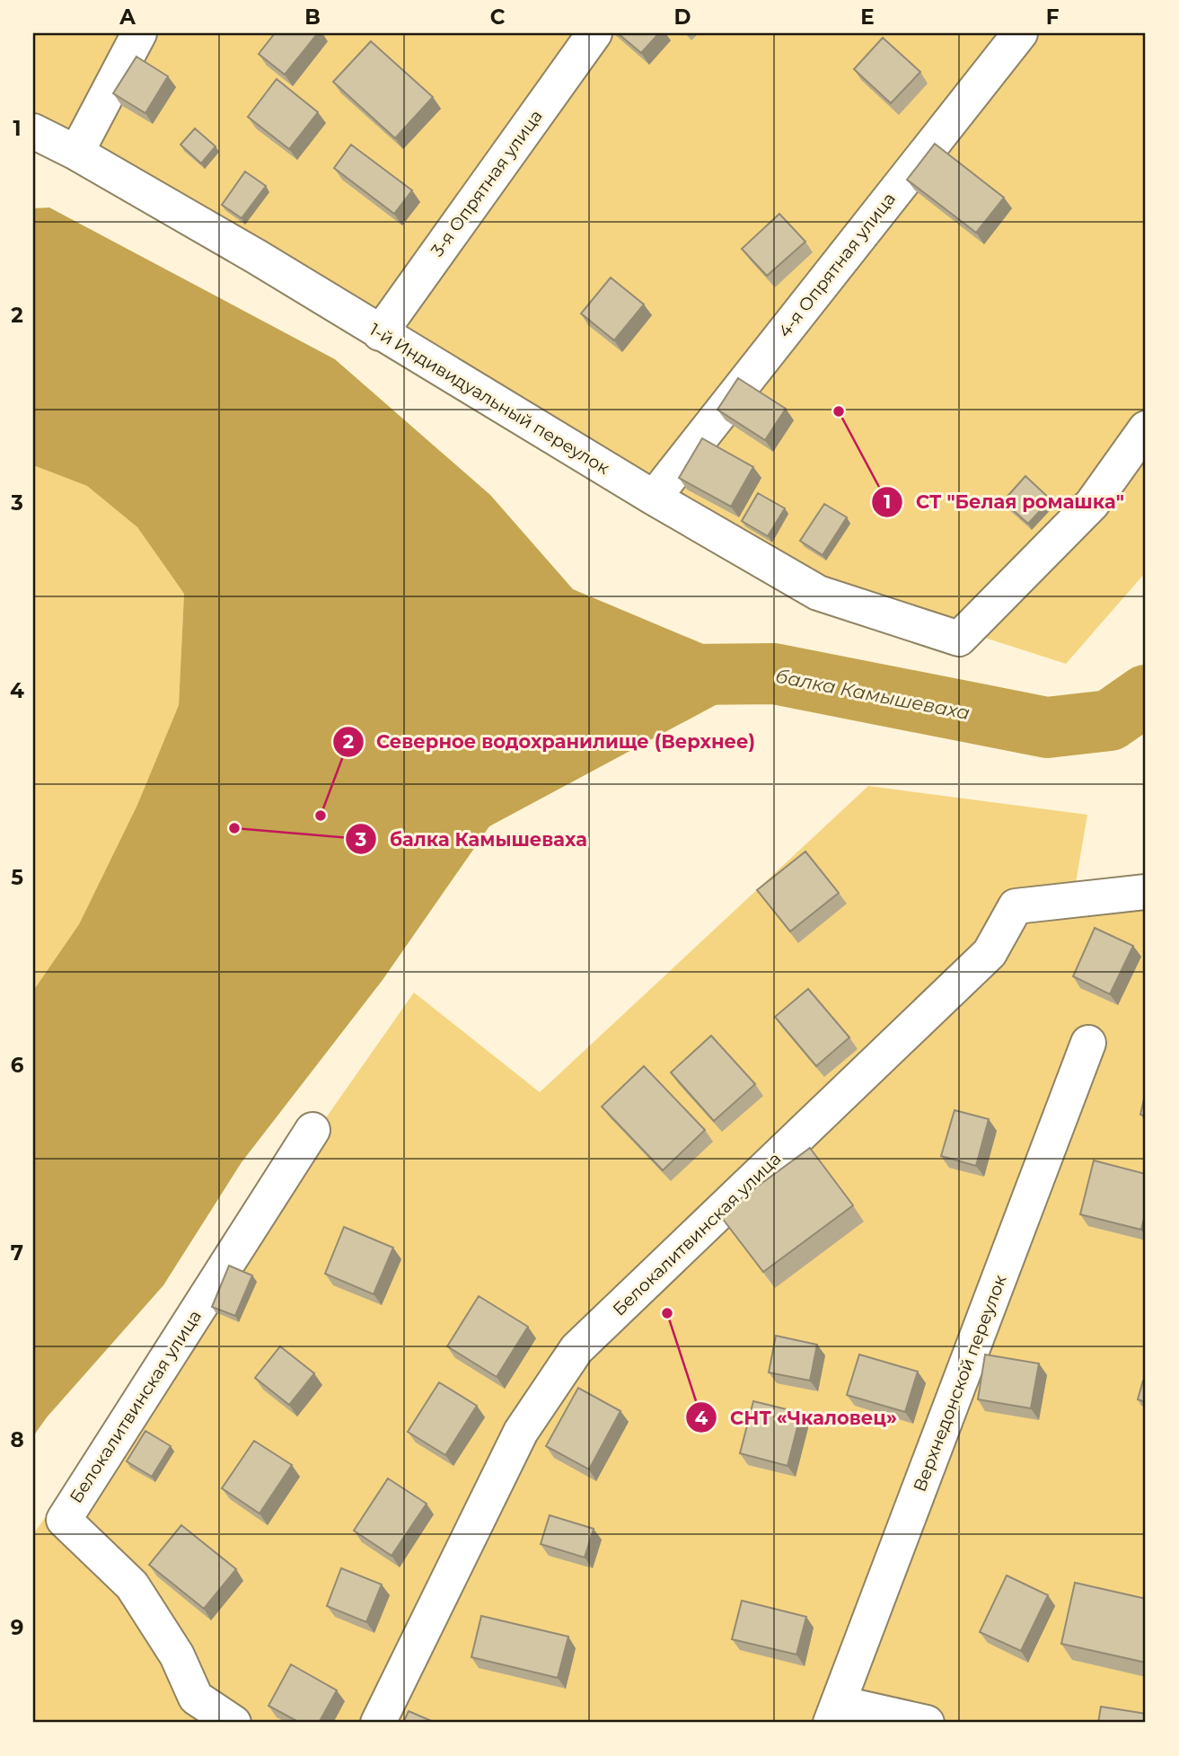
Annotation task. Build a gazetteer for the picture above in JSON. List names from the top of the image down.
{
  "streets": {
    "street": [
      "3-я Опрятная улица",
      "4-я Опрятная улица",
      "1-й Индивидуальный переулок",
      "Белокалитвинская улица",
      "Верхнедонской переулок"
    ]
  },
  "crossings": [
    ["3-я Опрятная улица", "1-й Индивидуальный переулок"],
    ["4-я Опрятная улица", "1-й Индивидуальный переулок"]
  ],
  "water": ["балка Камышеваха"],
  "places": [
    "СТ \"Белая ромашка\"",
    "Северное водохранилище (Верхнее)",
    "балка Камышеваха",
    "СНТ «Чкаловец»"
  ],
  "grid": {
    "columns": [
      "A",
      "B",
      "C",
      "D",
      "E",
      "F"
    ],
    "rows": [
      "1",
      "2",
      "3",
      "4",
      "5",
      "6",
      "7",
      "8",
      "9"
    ]
  }
}
